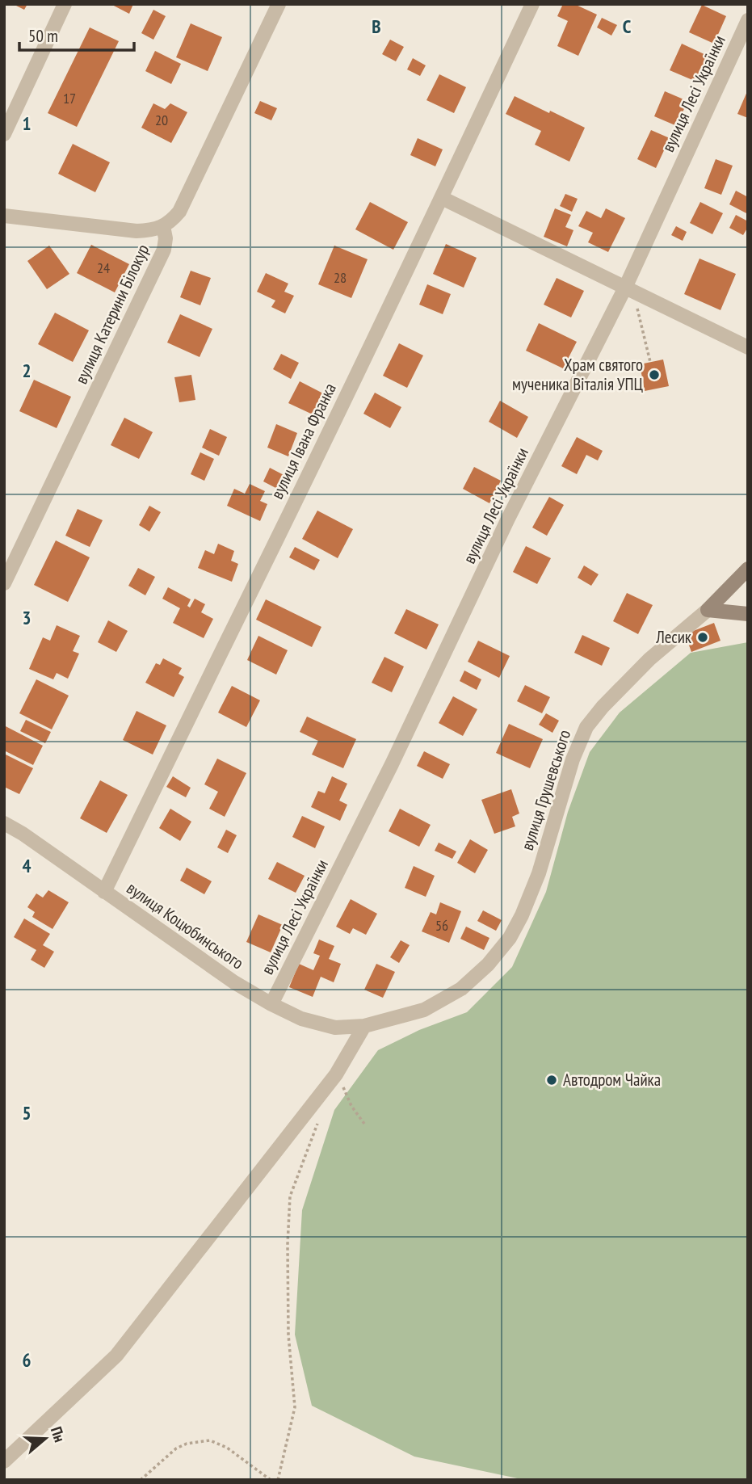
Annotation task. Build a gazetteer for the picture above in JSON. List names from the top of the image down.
{
  "streets": {
    "street": [
      "вулиця Лесі Українки",
      "вулиця Катерини Білокур",
      "вулиця Івана Франка",
      "вулиця Грушевського",
      "вулиця Коцюбинського"
    ]
  },
  "crossings": [
    ["вулиця Лесі Українки", "вулиця Коцюбинського"],
    ["вулиця Івана Франка", "вулиця Коцюбинського"],
    ["вулиця Грушевського", "вулиця Коцюбинського"]
  ],
  "places": ["Храм святого мученика Віталія УПЦ", "Лесик", "Автодром Чайка"],
  "house_numbers": [
    "17",
    "20",
    "24",
    "28",
    "56"
  ],
  "scale_bar": "50 m",
  "north": "right",
  "grid": {
    "columns": ["B", "C"],
    "rows": [
      "1",
      "2",
      "3",
      "4",
      "5",
      "6"
    ]
  }
}
